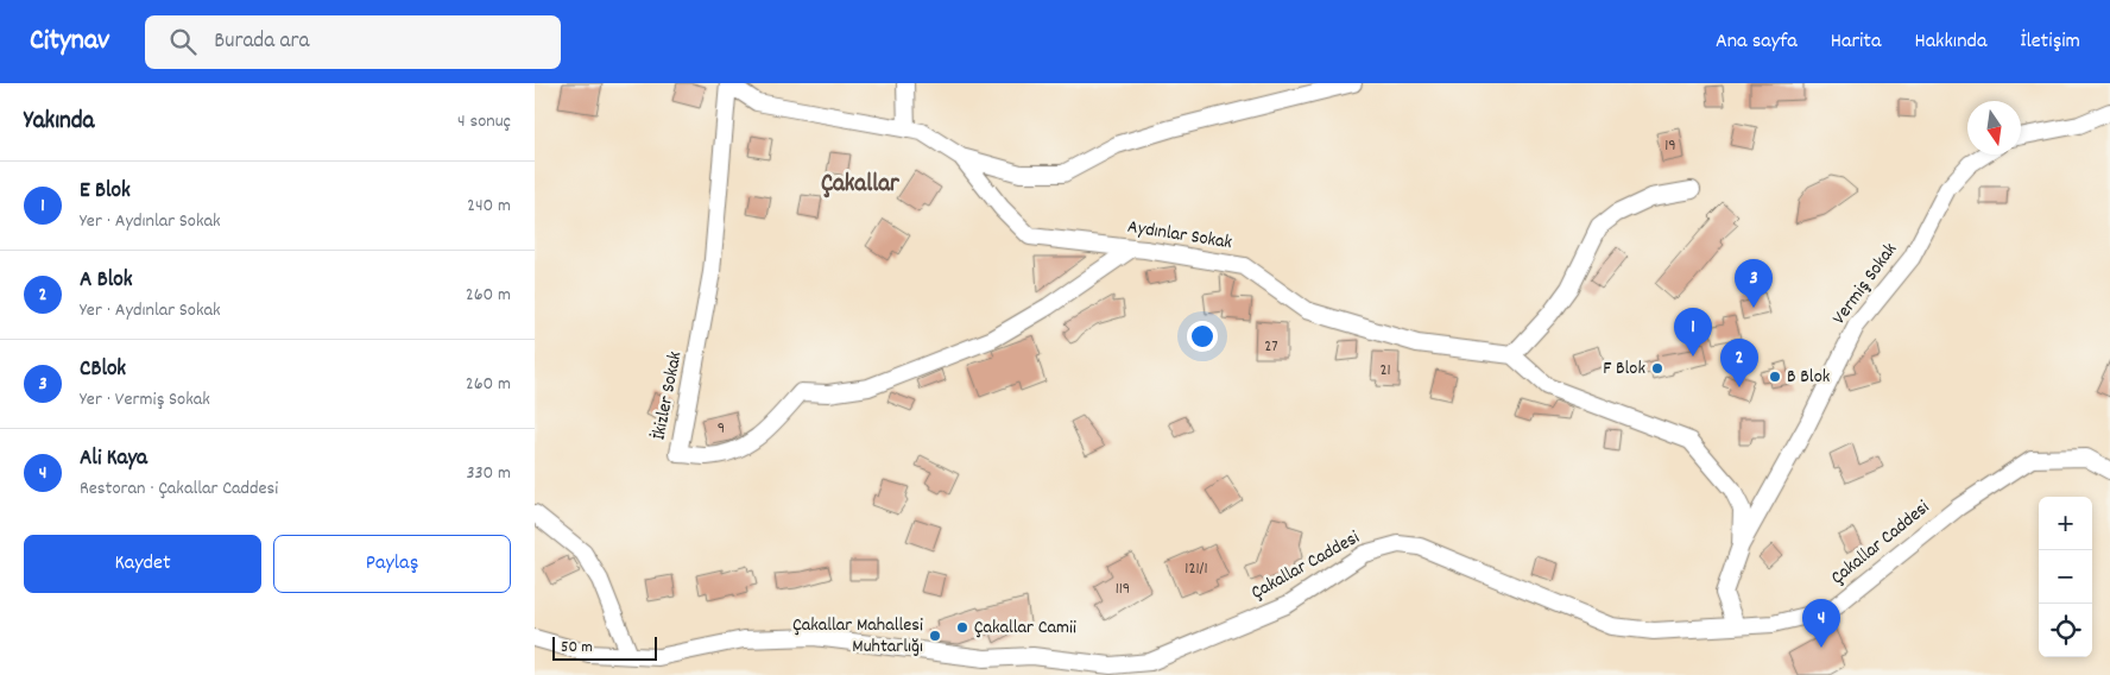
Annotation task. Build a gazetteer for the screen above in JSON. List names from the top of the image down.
{
  "streets": {
    "street": [
      "Aydınlar Sokak",
      "Vermiş Sokak",
      "İkizler Sokak",
      "Çakallar Caddesi"
    ]
  },
  "crossings": [
    ["Aydınlar Sokak", "İkizler Sokak"],
    ["Vermiş Sokak", "Çakallar Caddesi"]
  ],
  "districts": ["Çakallar"],
  "places": [
    "F Blok",
    "B Blok",
    "Çakallar Camii",
    "Çakallar Mahallesi Muhtarlığı"
  ],
  "house_numbers": [
    "19",
    "27",
    "21",
    "9",
    "121/1",
    "119"
  ],
  "scale_bar": "50 m",
  "north": "bottom",
  "page": {
    "header": "Citynav",
    "search": "Burada ara",
    "nav": [
      "Ana sayfa",
      "Harita",
      "Hakkında",
      "İletişim"
    ],
    "heading": ["Yakında", "4 sonuç"],
    "list": [
      {
        "mark": "1",
        "name": "E Blok",
        "note": "Yer · Aydınlar Sokak",
        "value": "240 m"
      },
      {
        "mark": "2",
        "name": "A Blok",
        "note": "Yer · Aydınlar Sokak",
        "value": "260 m"
      },
      {
        "mark": "3",
        "name": "CBlok",
        "note": "Yer · Vermiş Sokak",
        "value": "260 m"
      },
      {
        "mark": "4",
        "name": "Ali Kaya",
        "note": "Restoran · Çakallar Caddesi",
        "value": "330 m"
      }
    ],
    "pins": [
      "3",
      "1",
      "2",
      "4"
    ],
    "map_buttons": ["+", "−"],
    "buttons": ["Kaydet", "Paylaş"],
    "scale": "50 m"
  }
}
